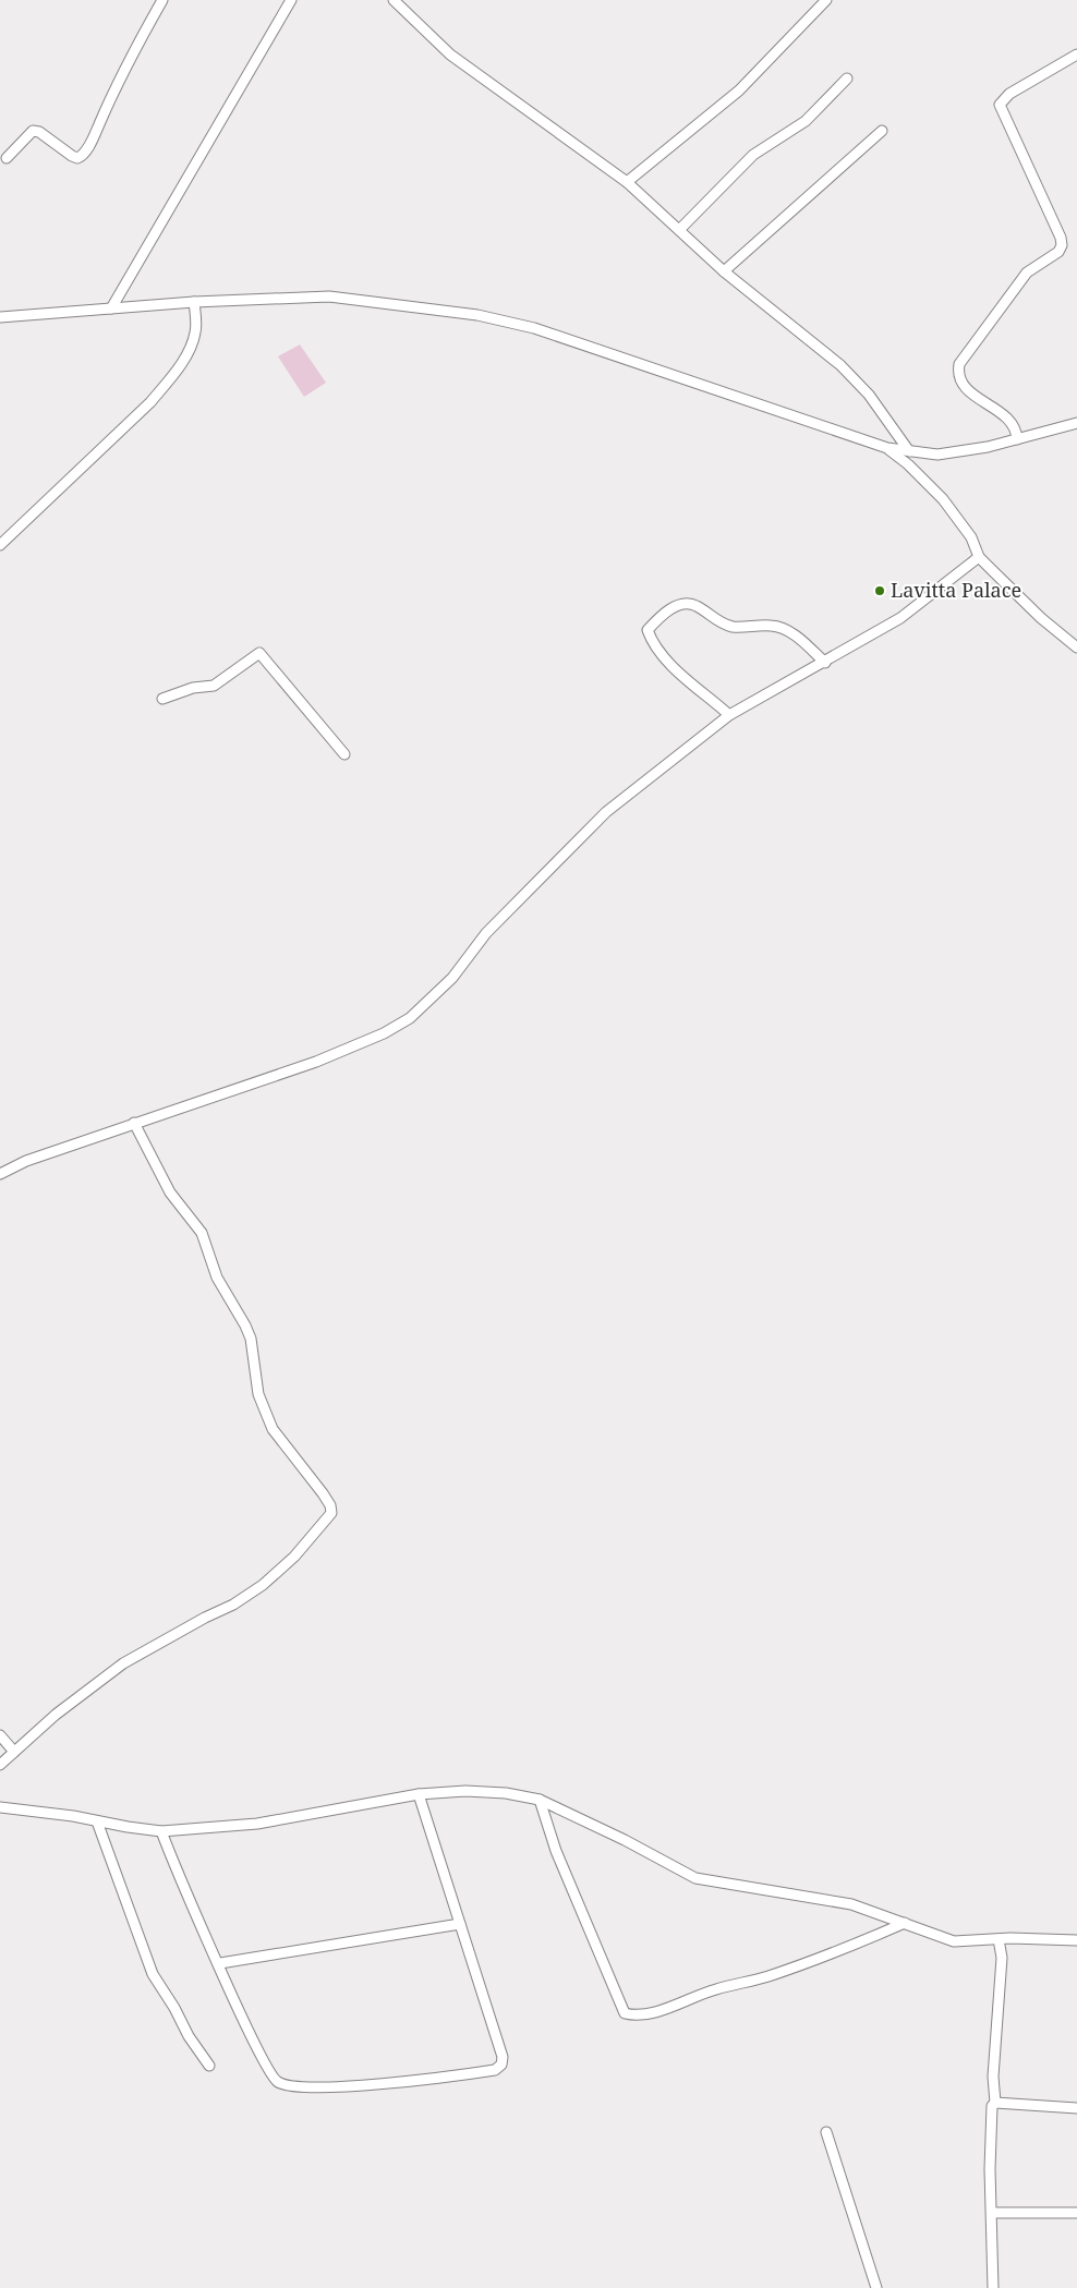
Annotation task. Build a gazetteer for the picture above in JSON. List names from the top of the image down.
{
  "places": ["Lavitta Palace"]
}
